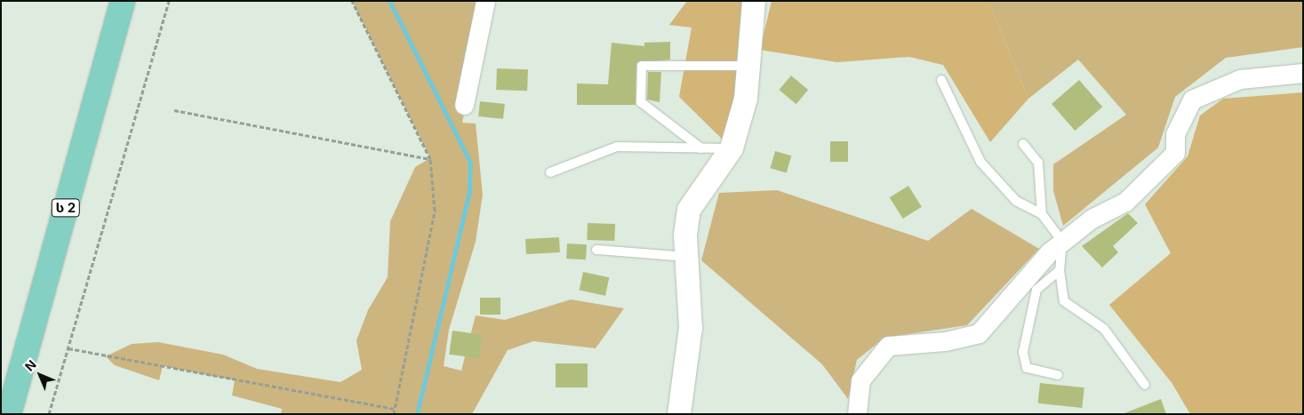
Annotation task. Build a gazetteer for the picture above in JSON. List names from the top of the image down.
{
  "streets": {
    "highway": ["ს 2"]
  },
  "north": "top left"
}
